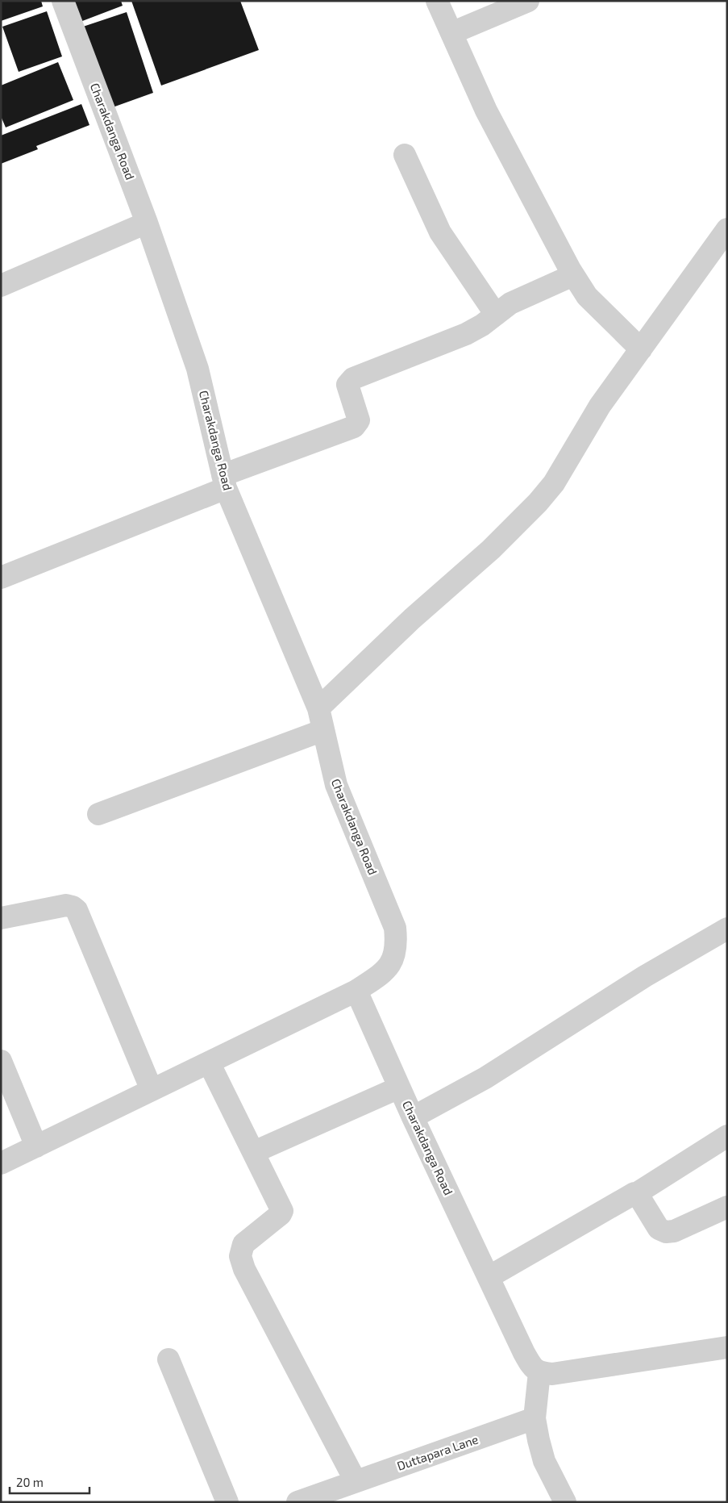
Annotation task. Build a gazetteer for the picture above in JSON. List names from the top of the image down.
{
  "streets": {
    "street": ["Charakdanga Road", "Duttapara Lane"]
  },
  "scale_bar": "20 m"
}
